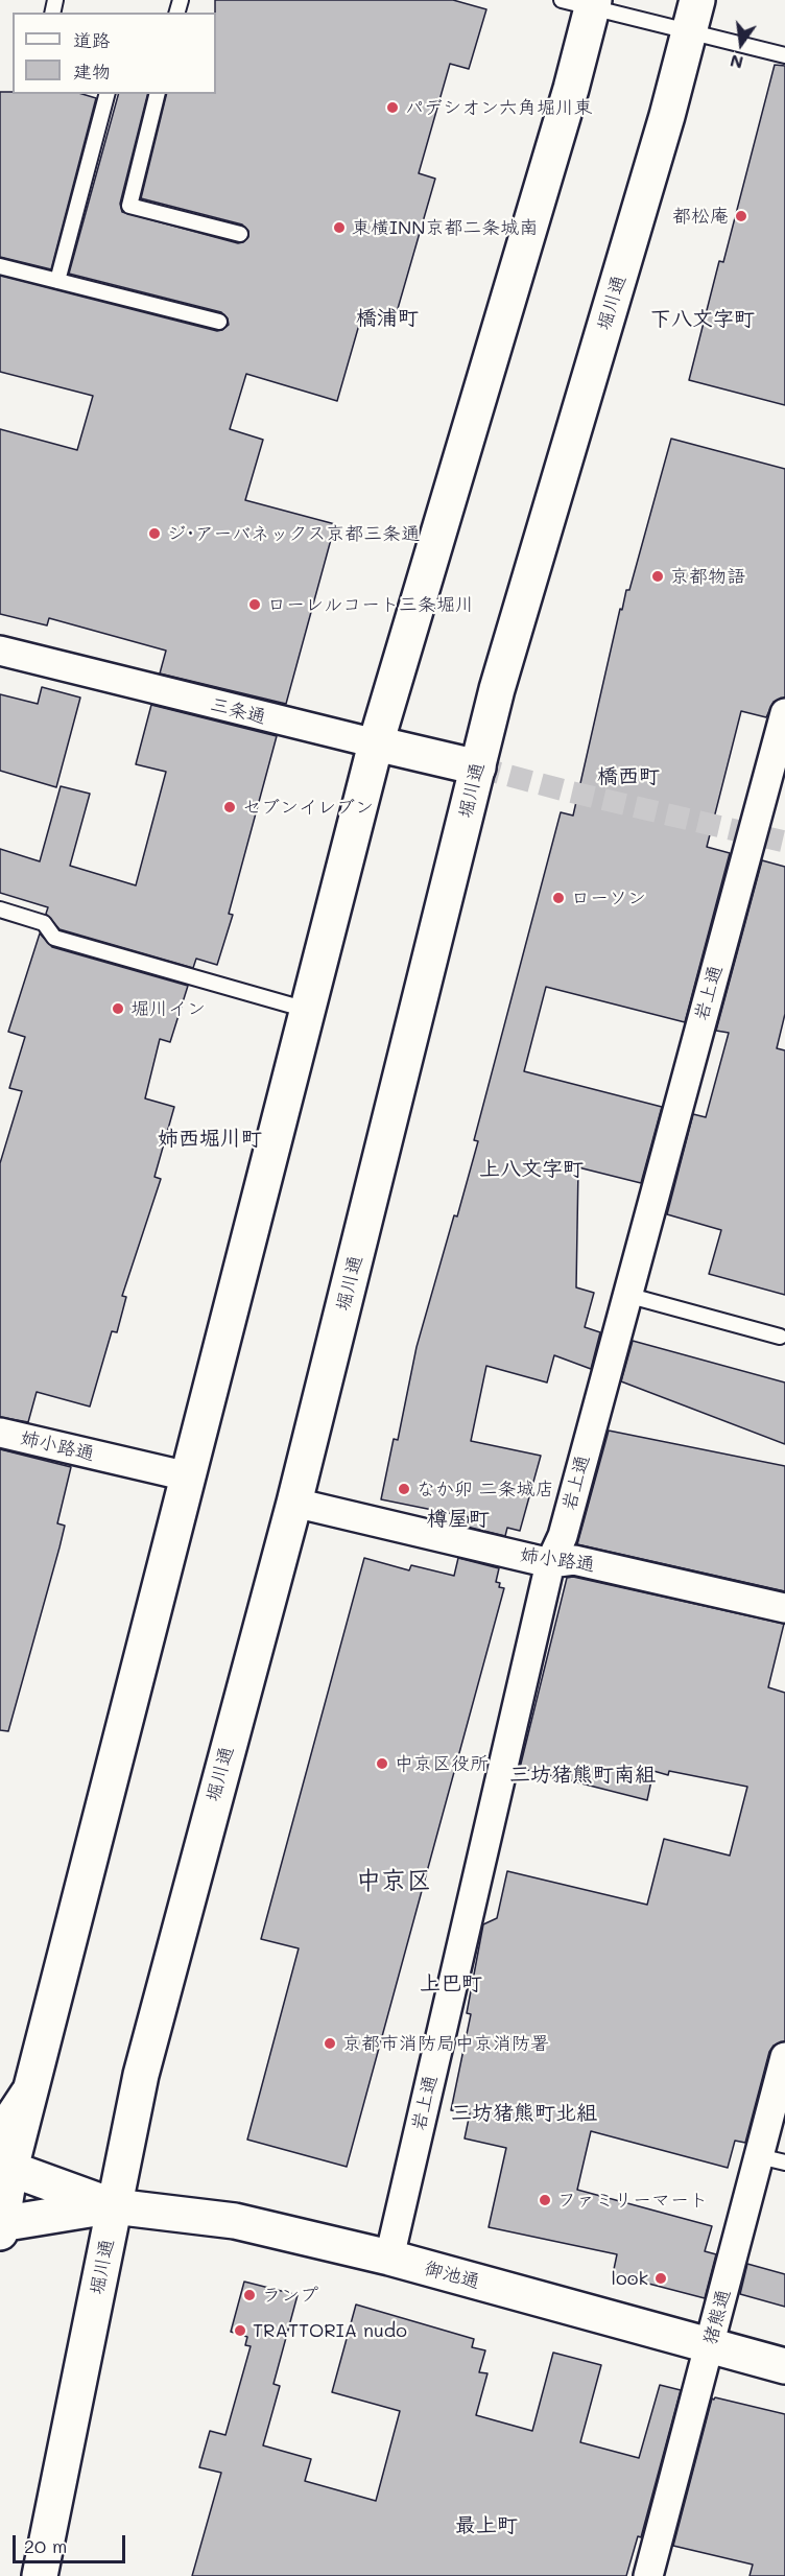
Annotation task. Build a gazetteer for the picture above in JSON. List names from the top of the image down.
{
  "streets": {
    "main road": ["堀川通", "三条通", "御池通"],
    "street": ["岩上通", "姉小路通", "猪熊通"]
  },
  "crossings": [
    ["堀川通", "三条通"],
    ["堀川通", "姉小路通"],
    ["堀川通", "御池通"],
    ["岩上通", "姉小路通"],
    ["岩上通", "御池通"],
    ["御池通", "猪熊通"]
  ],
  "districts": [
    "橋浦町",
    "下八文字町",
    "橋西町",
    "姉西堀川町",
    "上八文字町",
    "樽屋町",
    "三坊猪熊町南組",
    "中京区",
    "上巴町",
    "三坊猪熊町北組",
    "最上町"
  ],
  "places": [
    "パデシオン六角堀川東",
    "都松庵",
    "東横INN京都二条城南",
    "ジ･アーバネックス京都三条通",
    "京都物語",
    "ローレルコート三条堀川",
    "セブンイレブン",
    "ローソン",
    "堀川イン",
    "なか卯 二条城店",
    "中京区役所",
    "京都市消防局中京消防署",
    "ファミリーマート",
    "look",
    "ランプ",
    "TRATTORIA nudo"
  ],
  "legend": ["道路", "建物"],
  "scale_bar": "20 m",
  "north": "bottom"
}
